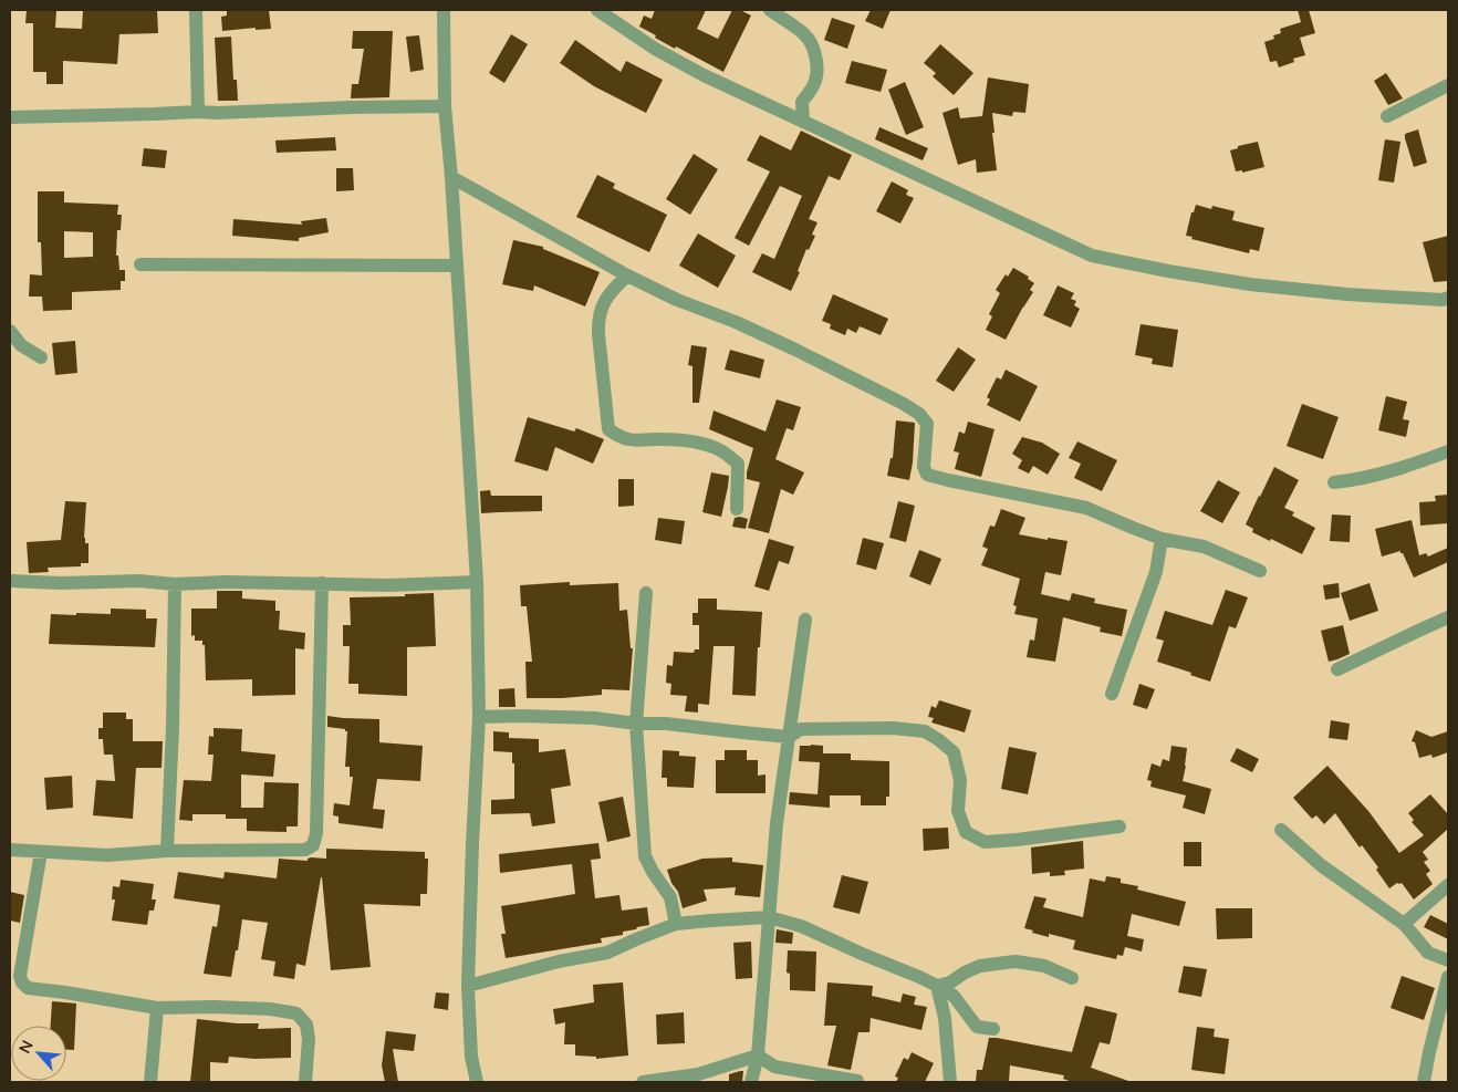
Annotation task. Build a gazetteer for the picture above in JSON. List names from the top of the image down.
{
  "north": "top left"
}
